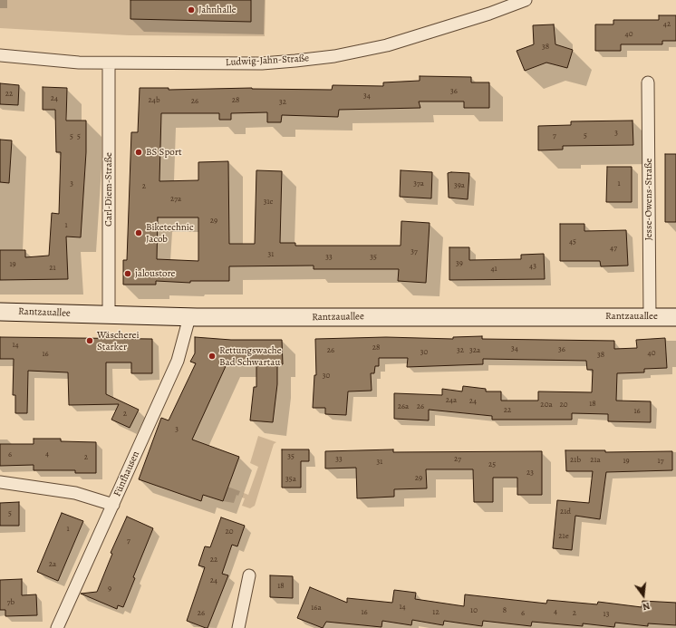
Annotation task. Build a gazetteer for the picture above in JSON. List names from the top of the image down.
{
  "streets": {
    "main road": ["Rantzauallee"],
    "street": [
      "Ludwig-Jahn-Straße",
      "Carl-Diem-Straße",
      "Jesse-Owens-Straße",
      "Fünfhausen"
    ]
  },
  "crossings": [
    ["Ludwig-Jahn-Straße", "Carl-Diem-Straße"],
    ["Carl-Diem-Straße", "Rantzauallee"],
    ["Jesse-Owens-Straße", "Rantzauallee"],
    ["Rantzauallee", "Fünfhausen"]
  ],
  "places": [
    "Jahnhalle",
    "BS Sport",
    "Biketechnic Jacob",
    "jaloustore",
    "Wäscherei Starker",
    "Rettungswache Bad Schwartau"
  ],
  "house_numbers": [
    "42",
    "40",
    "38",
    "36",
    "22",
    "34",
    "24",
    "24b",
    "28",
    "26",
    "32",
    "3",
    "7",
    "5",
    "5",
    "5",
    "3",
    "37a",
    "1",
    "39a",
    "2",
    "27a",
    "31c",
    "29",
    "1",
    "45",
    "47",
    "37",
    "31",
    "33",
    "35",
    "39",
    "19",
    "43",
    "21",
    "41",
    "14",
    "28",
    "34",
    "36",
    "26",
    "32",
    "32a",
    "30",
    "40",
    "16",
    "38",
    "30",
    "24a",
    "24",
    "18",
    "20a",
    "20",
    "26a",
    "26",
    "22",
    "16",
    "2",
    "3",
    "4",
    "6",
    "35",
    "2",
    "33",
    "27",
    "21b",
    "21a",
    "19",
    "17",
    "31",
    "25",
    "23",
    "29",
    "35a",
    "21d",
    "5",
    "1",
    "20",
    "21e",
    "7",
    "22",
    "2a",
    "24",
    "18",
    "9",
    "7b",
    "14",
    "16a",
    "10",
    "8",
    "4",
    "16",
    "12",
    "26",
    "6",
    "2",
    "13"
  ],
  "north": "bottom"
}
